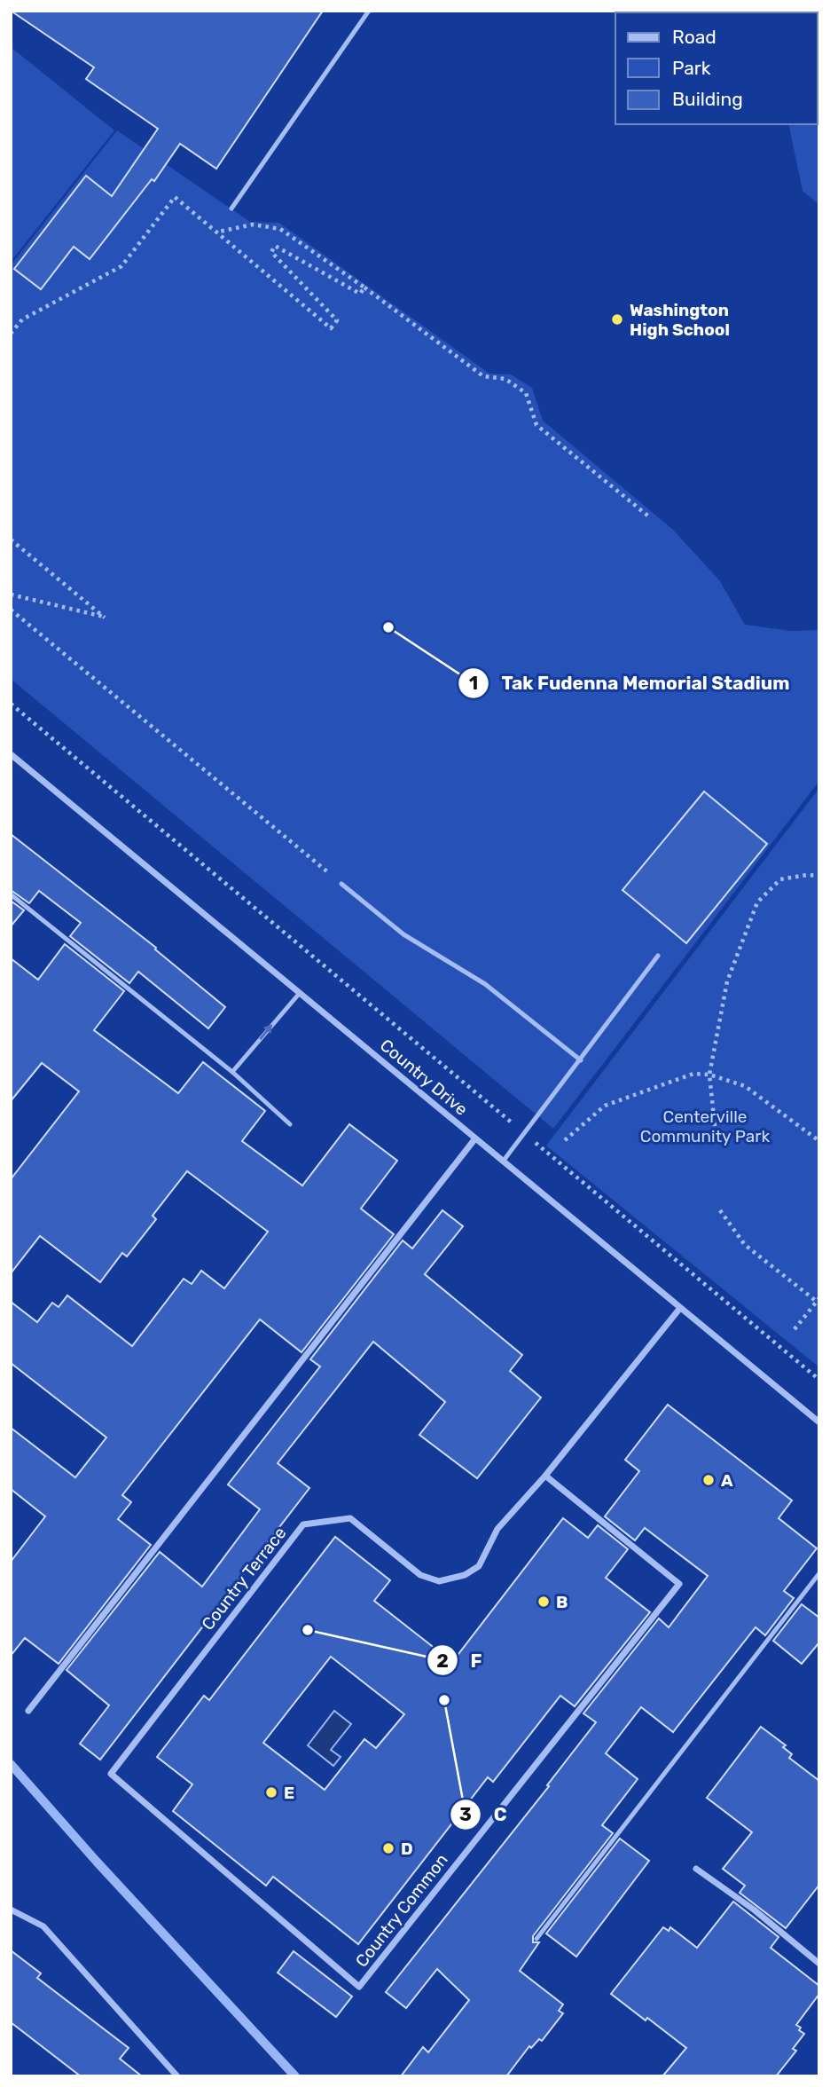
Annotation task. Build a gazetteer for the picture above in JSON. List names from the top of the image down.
{
  "streets": {
    "street": ["Country Drive", "Country Terrace", "Country Common"]
  },
  "crossings": [
    ["Country Drive", "Country Terrace"],
    ["Country Terrace", "Country Common"]
  ],
  "parks": ["Centerville Community Park"],
  "places": [
    "Washington High School",
    "Tak Fudenna Memorial Stadium",
    "A",
    "B",
    "F",
    "C",
    "E",
    "D"
  ],
  "legend": ["Road", "Park", "Building"]
}
